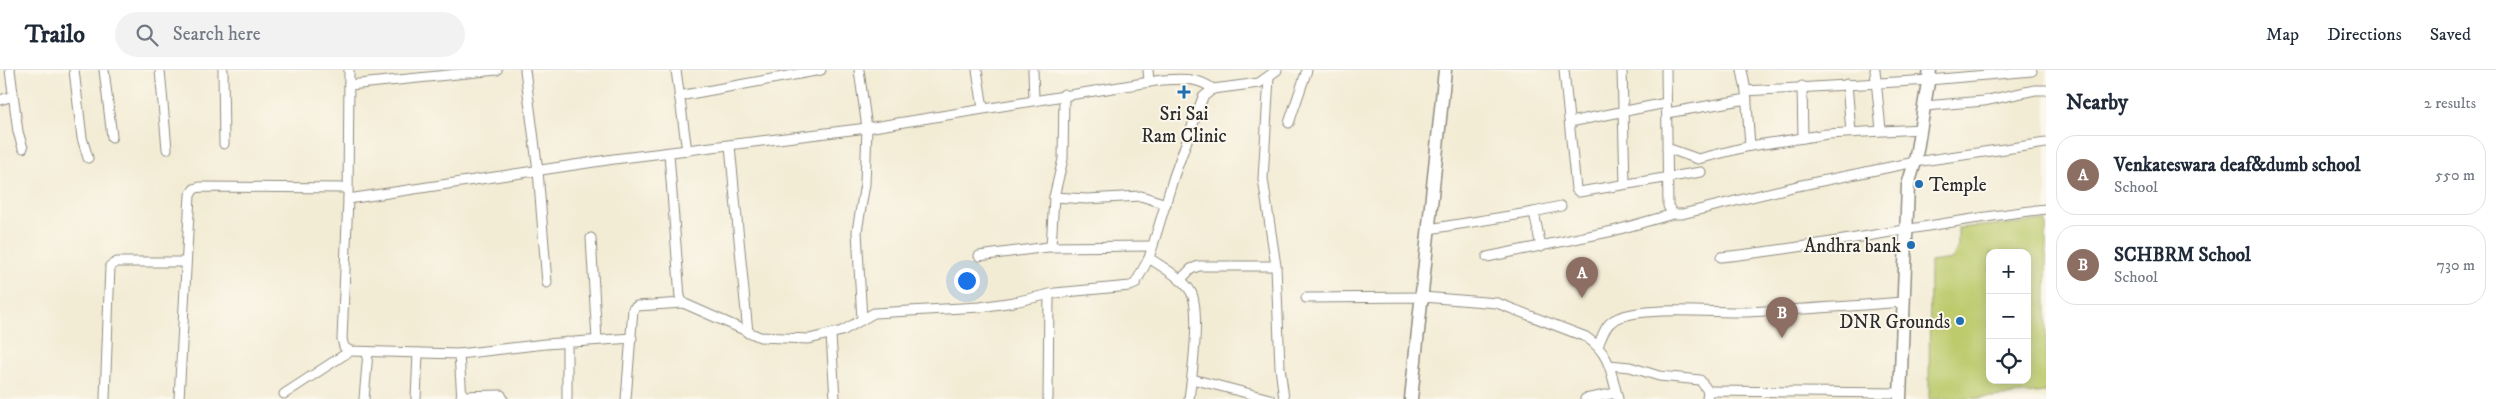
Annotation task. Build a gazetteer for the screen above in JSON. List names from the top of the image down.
{
  "places": {
    "health": ["Sri Sai Ram Clinic"],
    "other": ["Temple", "Andhra bank", "DNR Grounds"]
  },
  "page": {
    "header": "Trailo",
    "search": "Search here",
    "nav": ["Map", "Directions", "Saved"],
    "heading": ["Nearby", "2 results"],
    "list": [
      {
        "mark": "A",
        "name": "Venkateswara deaf&dumb school",
        "note": "School",
        "value": "550 m"
      },
      {
        "mark": "B",
        "name": "SCHBRM School",
        "note": "School",
        "value": "730 m"
      }
    ],
    "map_buttons": ["+", "−"],
    "pins": ["A", "B"]
  }
}
